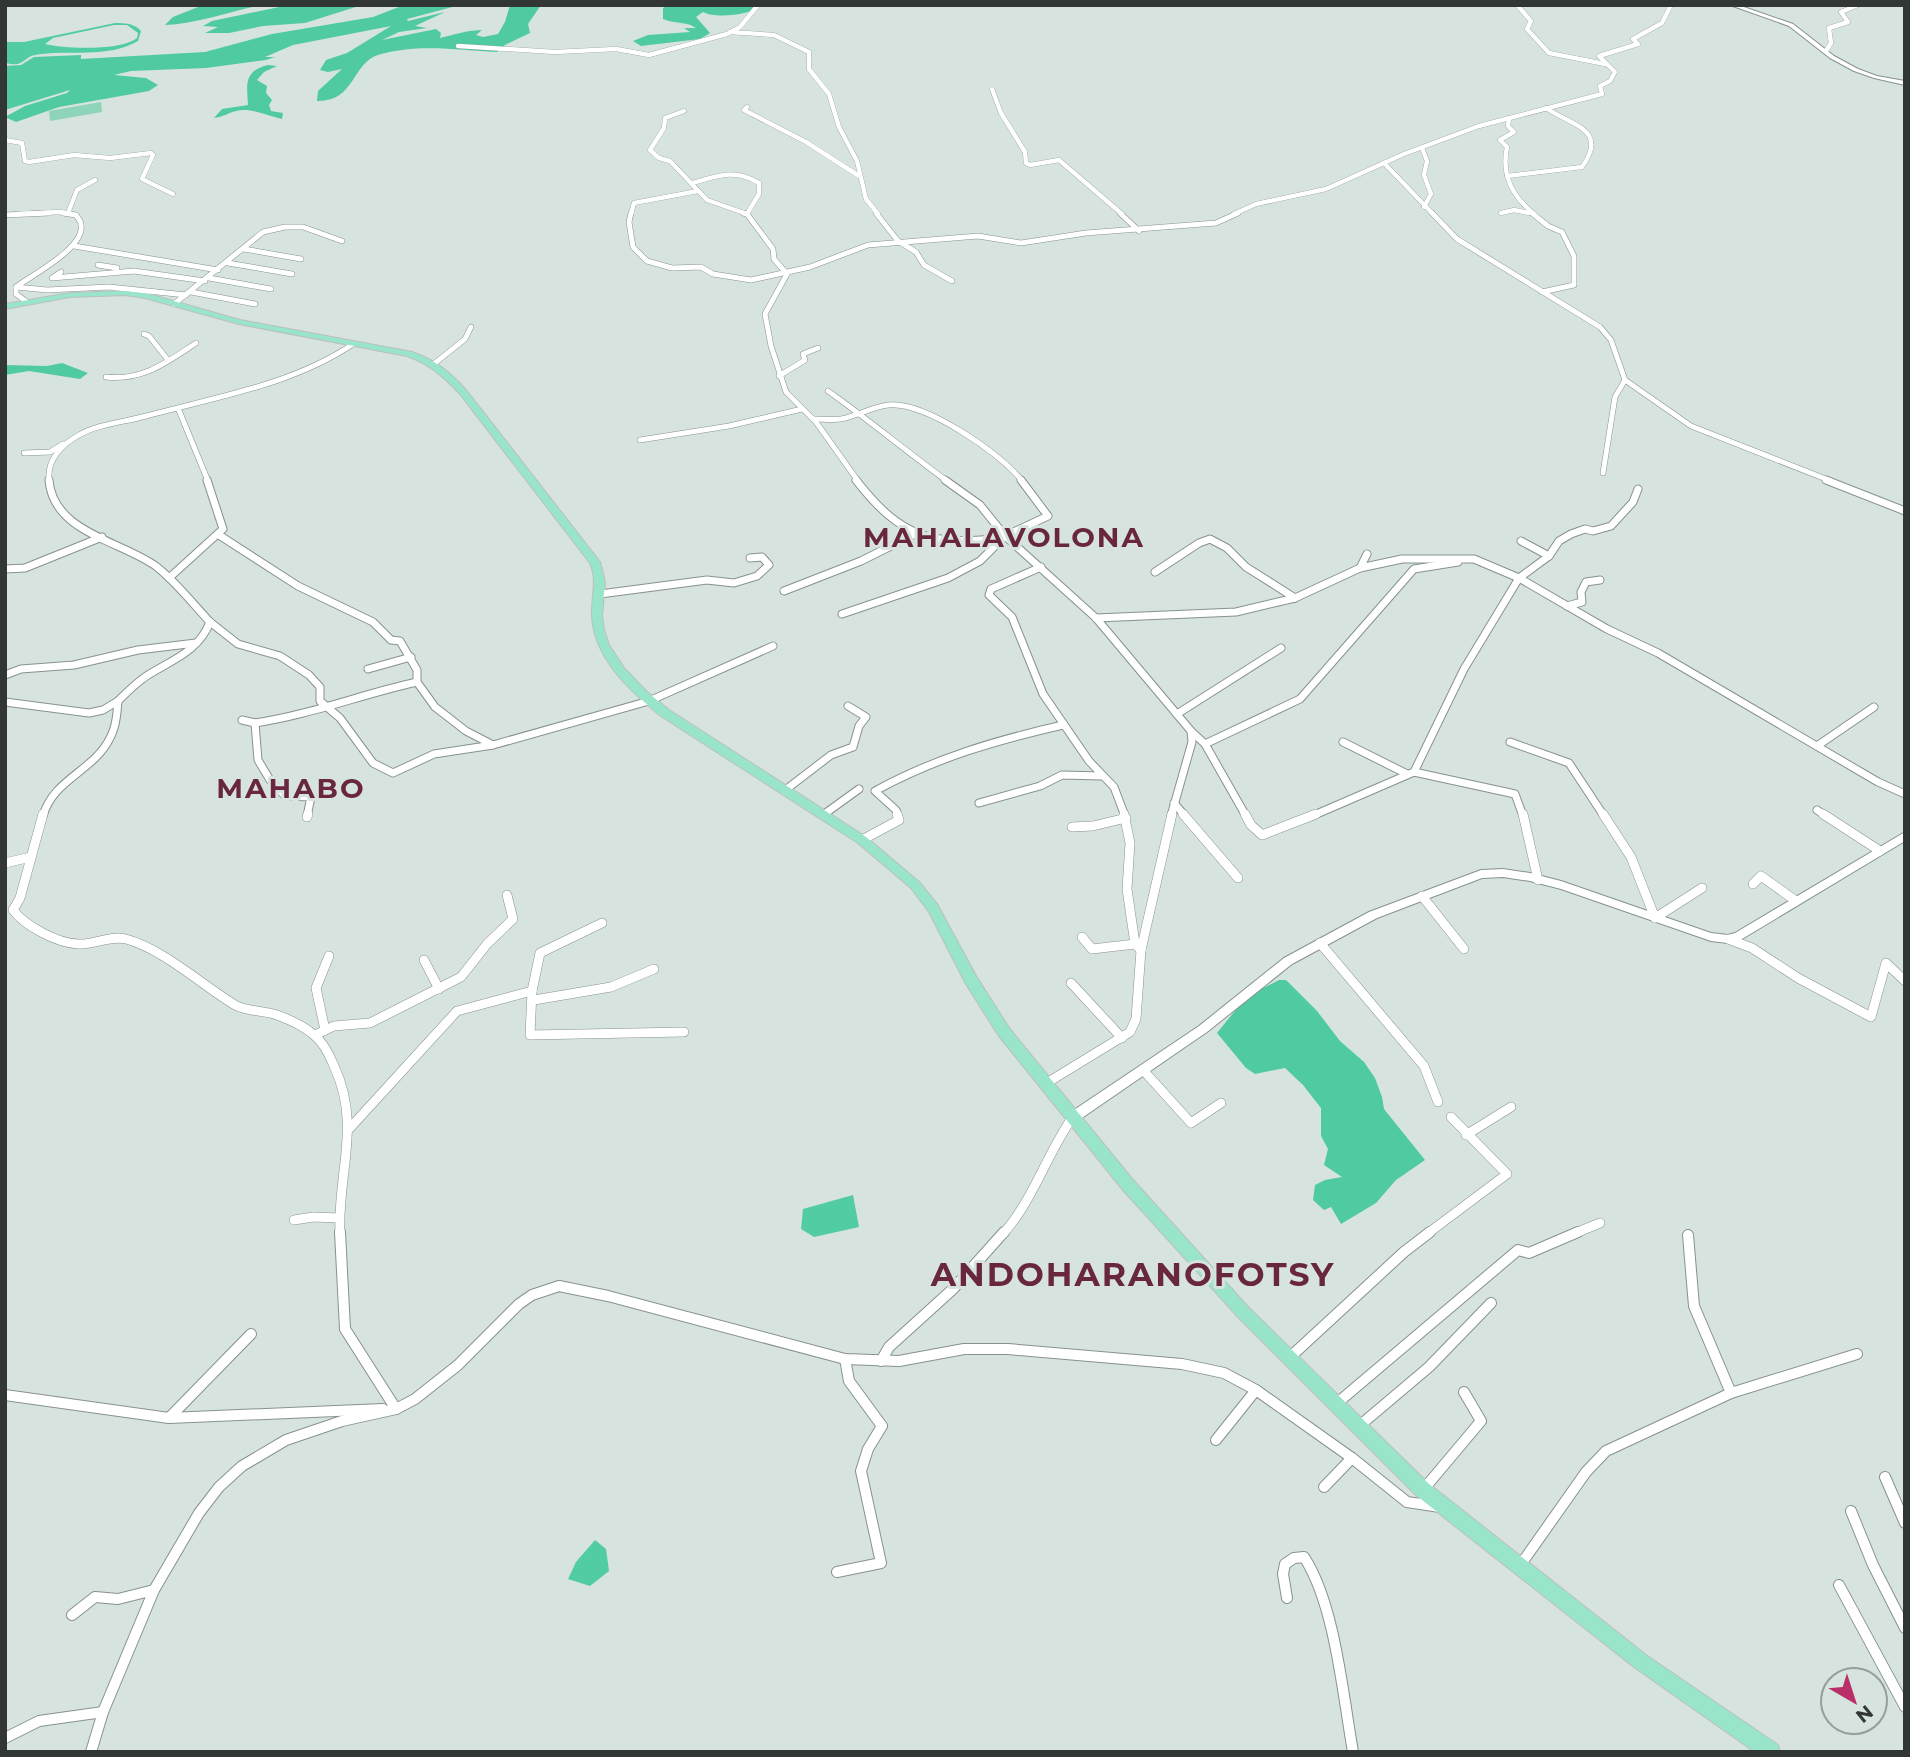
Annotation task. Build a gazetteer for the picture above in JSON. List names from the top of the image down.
{
  "districts": ["MAHALAVOLONA", "MAHABO", "ANDOHARANOFOTSY"],
  "north": "bottom right"
}
